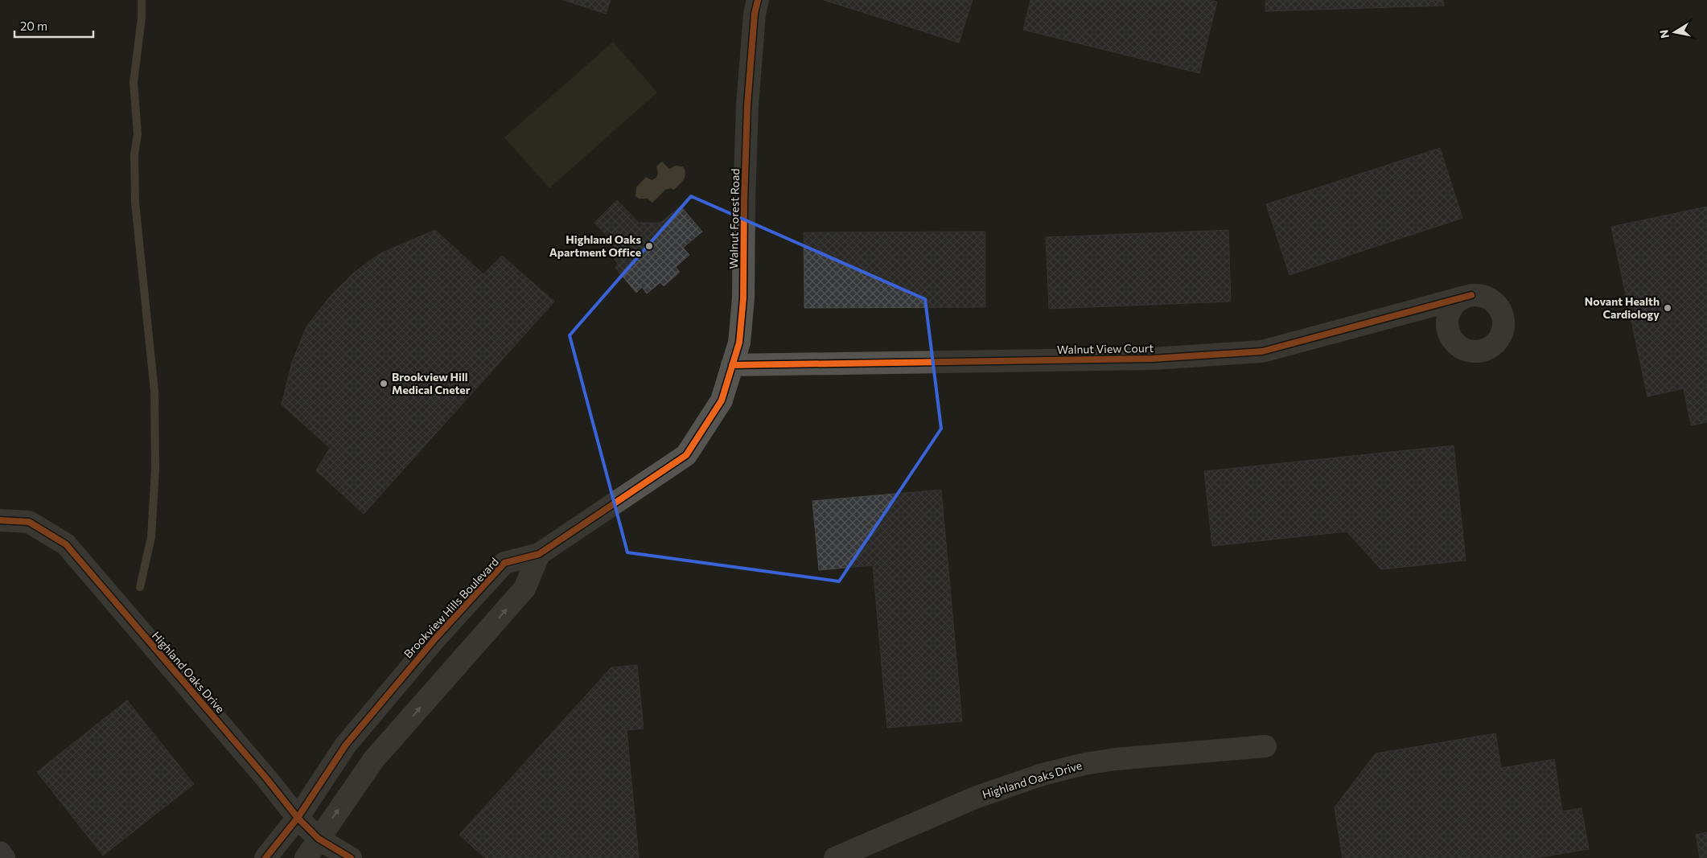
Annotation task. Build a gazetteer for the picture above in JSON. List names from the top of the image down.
{
  "streets": {
    "street": [
      "Walnut Forest Road",
      "Walnut View Court",
      "Brookview Hills Boulevard",
      "Highland Oaks Drive"
    ]
  },
  "crossings": [
    ["Walnut Forest Road", "Walnut View Court"],
    ["Walnut Forest Road", "Brookview Hills Boulevard"],
    ["Brookview Hills Boulevard", "Highland Oaks Drive"]
  ],
  "places": ["Highland Oaks Apartment Office", "Novant Health Cardiology", "Brookview Hill Medical Cneter"],
  "scale_bar": "20 m",
  "north": "left"
}
